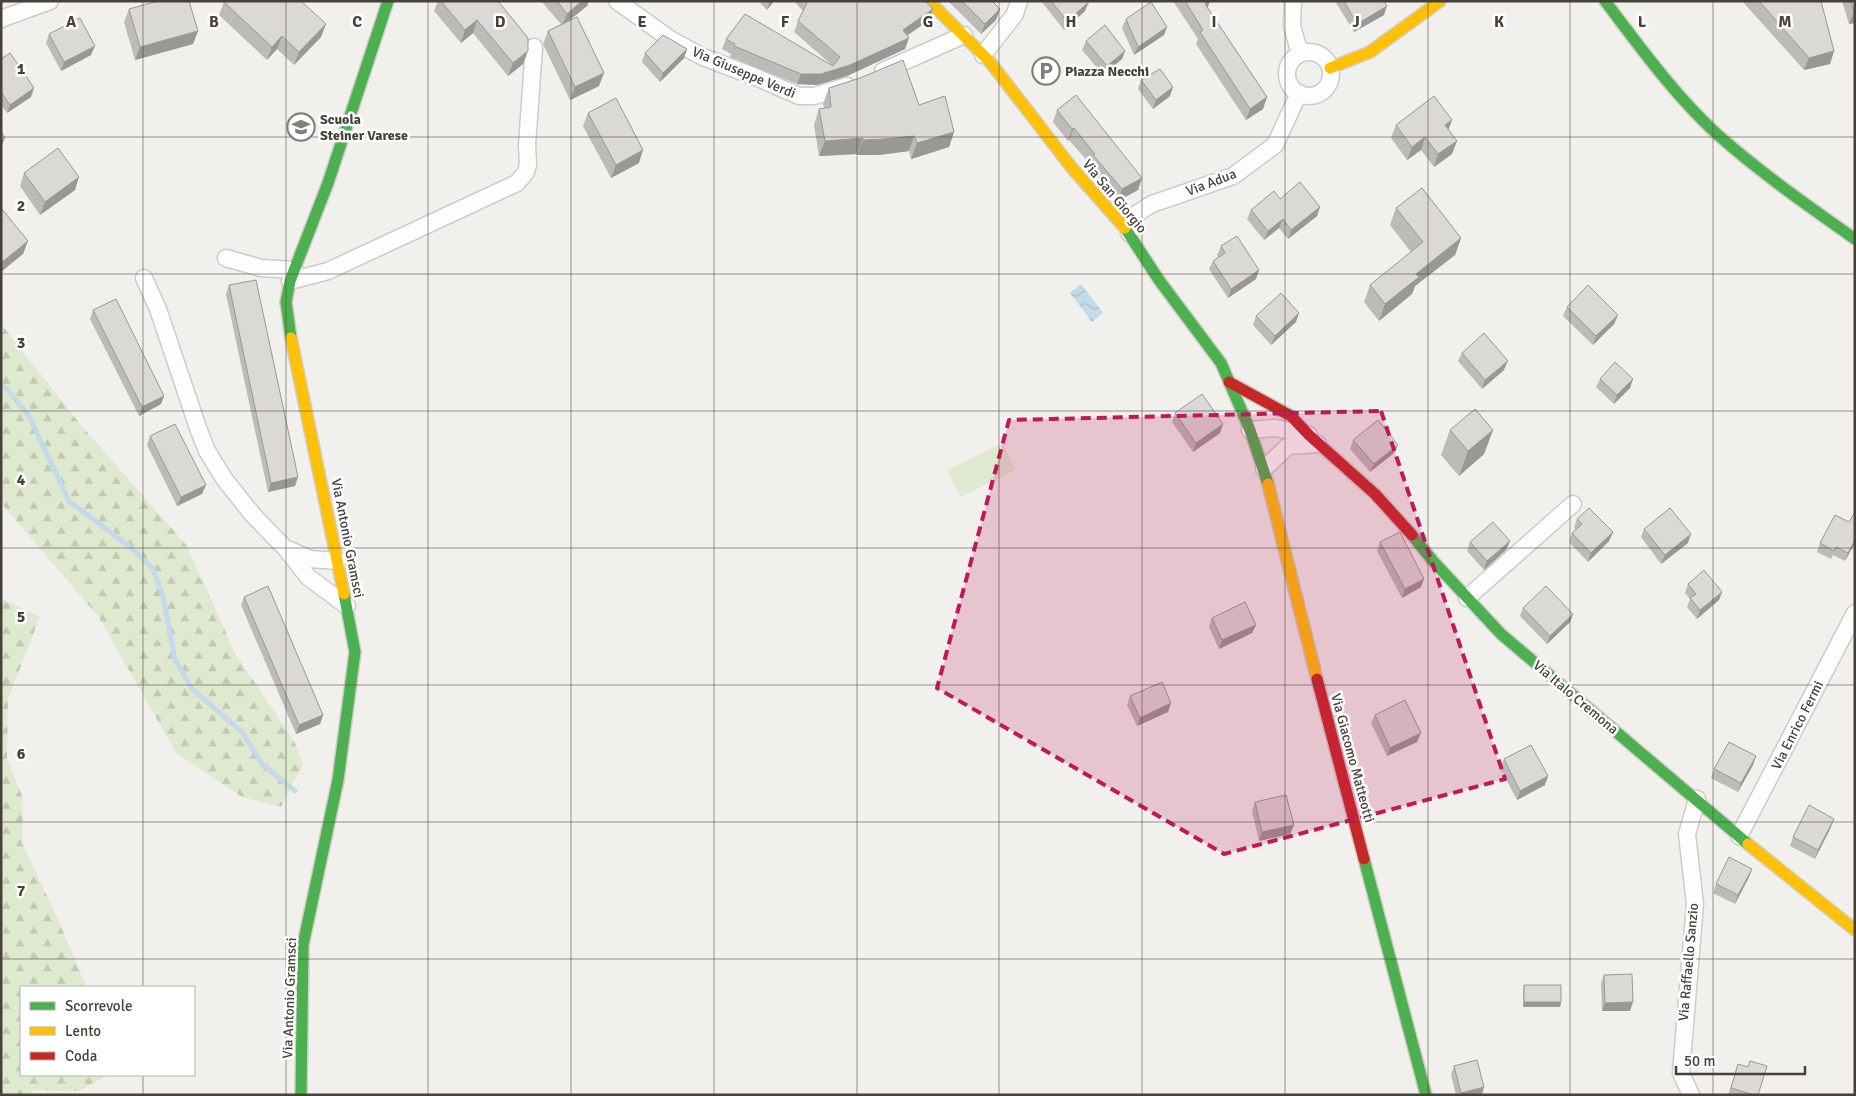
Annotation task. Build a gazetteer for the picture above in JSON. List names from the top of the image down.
{
  "streets": {
    "street": [
      "Via Giuseppe Verdi",
      "Via Adua",
      "Via San Giorgio",
      "Via Antonio Gramsci",
      "Via Italo Cremona",
      "Via Enrico Fermi",
      "Via Giacomo Matteotti",
      "Via Raffaello Sanzio"
    ]
  },
  "crossings": [
    ["Via Giuseppe Verdi", "Via San Giorgio"],
    ["Via Adua", "Via San Giorgio"],
    ["Via San Giorgio", "Via Italo Cremona"],
    ["Via San Giorgio", "Via Giacomo Matteotti"],
    ["Via Italo Cremona", "Via Enrico Fermi"],
    ["Via Italo Cremona", "Via Raffaello Sanzio"]
  ],
  "places": {
    "parking": ["Piazza Necchi"],
    "school or university": ["Scuola Steiner Varese"]
  },
  "legend": ["Scorrevole", "Lento", "Coda"],
  "scale_bar": "50 m",
  "grid": {
    "columns": [
      "A",
      "B",
      "C",
      "D",
      "E",
      "F",
      "G",
      "H",
      "I",
      "J",
      "K",
      "L",
      "M"
    ],
    "rows": [
      "1",
      "2",
      "3",
      "4",
      "5",
      "6",
      "7"
    ]
  }
}
